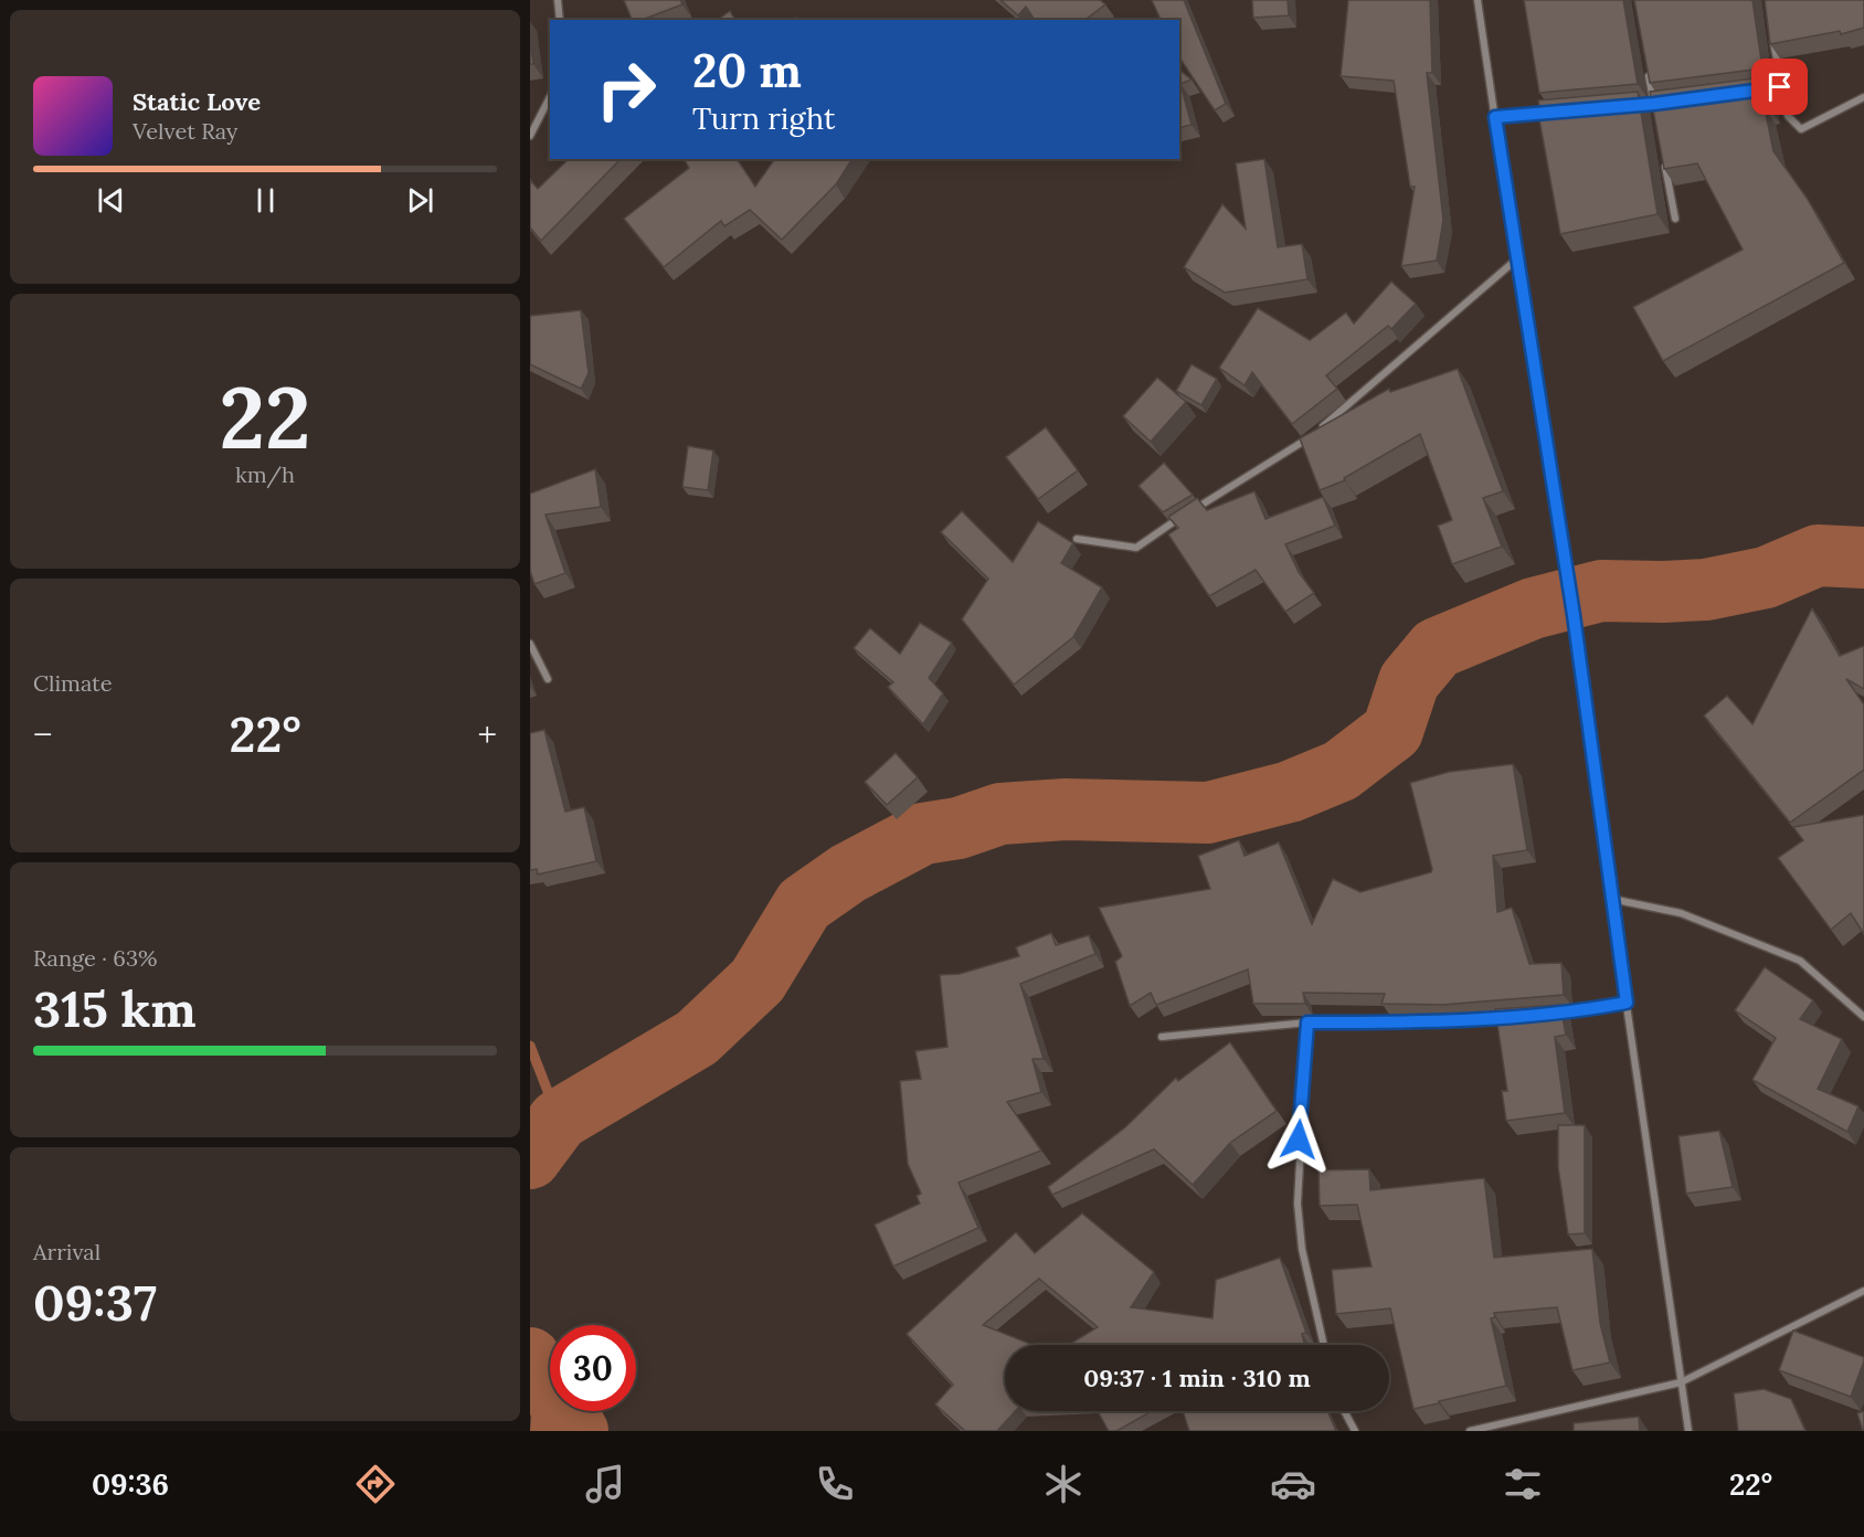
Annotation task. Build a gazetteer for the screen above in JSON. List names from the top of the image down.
{
  "page": {
    "turn": ["20 m", "Turn right"],
    "song": ["Static Love", "Velvet Ray"],
    "tile": [
      ["22", "km/h"],
      "Climate",
      ["Range · 63%", "315 km"],
      ["Arrival", "09:37"]
    ],
    "heat": ["−", "22°", "+"],
    "limit": "30",
    "trip": "09:37 · 1 min · 310 m",
    "tabs": ["09:36", "22°"]
  }
}
